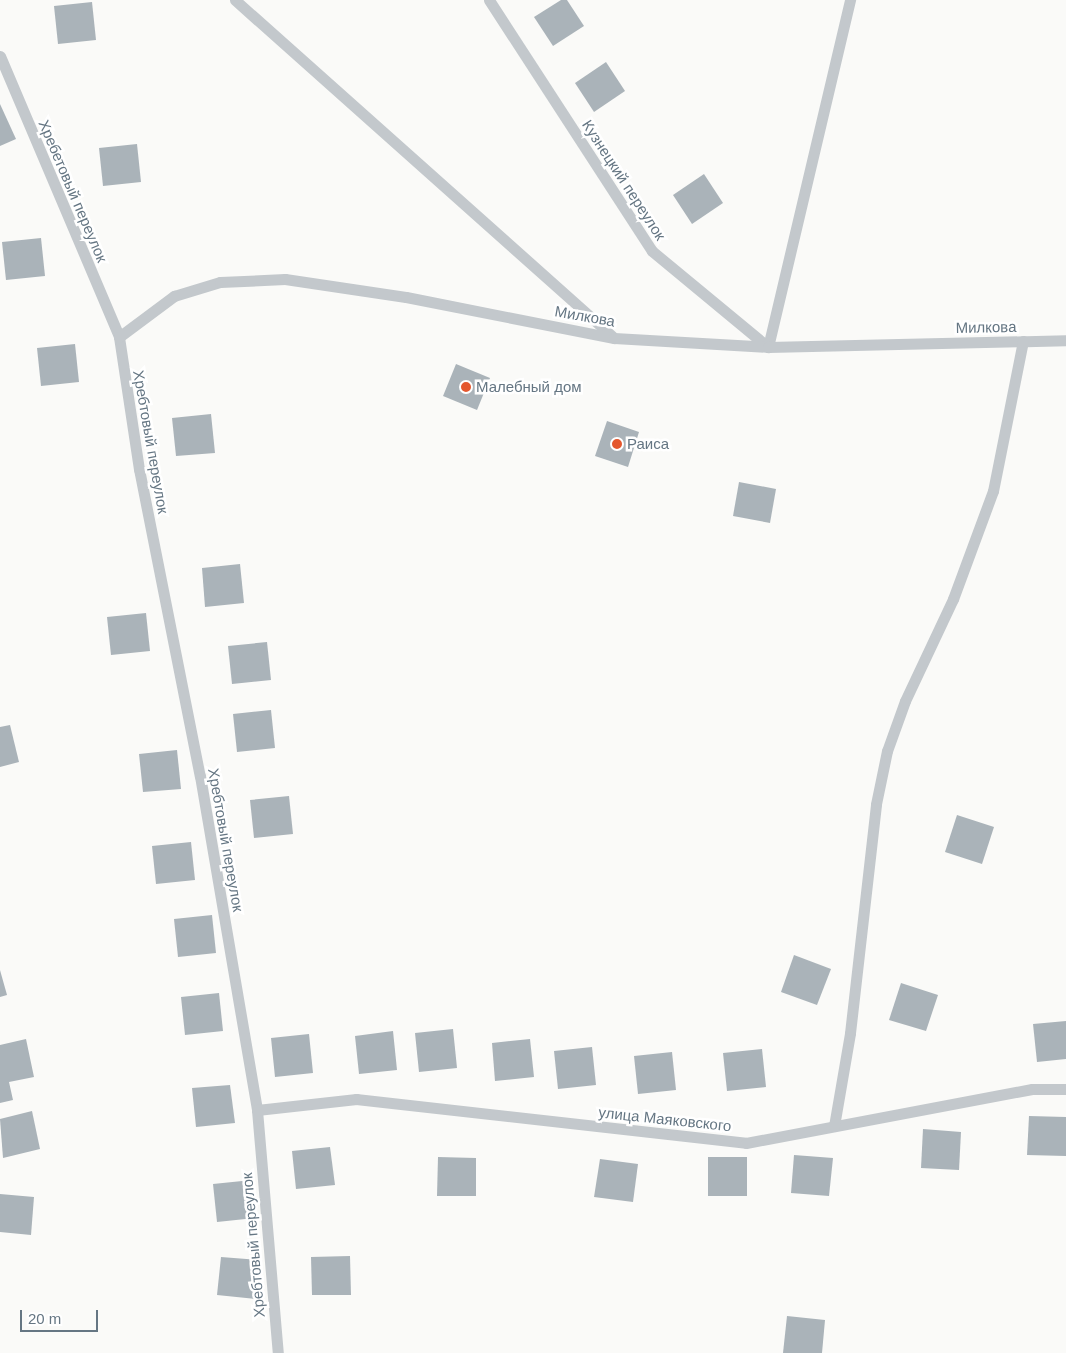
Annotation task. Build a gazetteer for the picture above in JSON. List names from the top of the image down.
{
  "streets": {
    "lane": [
      "Кузнецкий переулок",
      "Хребетовый переулок",
      "Милкова",
      "Хребтовый переулок",
      "улица Маяковского"
    ]
  },
  "crossings": [
    ["Кузнецкий переулок", "Милкова"],
    ["Хребетовый переулок", "Милкова"],
    ["Хребетовый переулок", "Хребтовый переулок"],
    ["Милкова", "Хребтовый переулок"],
    ["Хребтовый переулок", "улица Маяковского"]
  ],
  "places": ["Малебный дом", "Раиса"],
  "scale_bar": "20 m"
}
